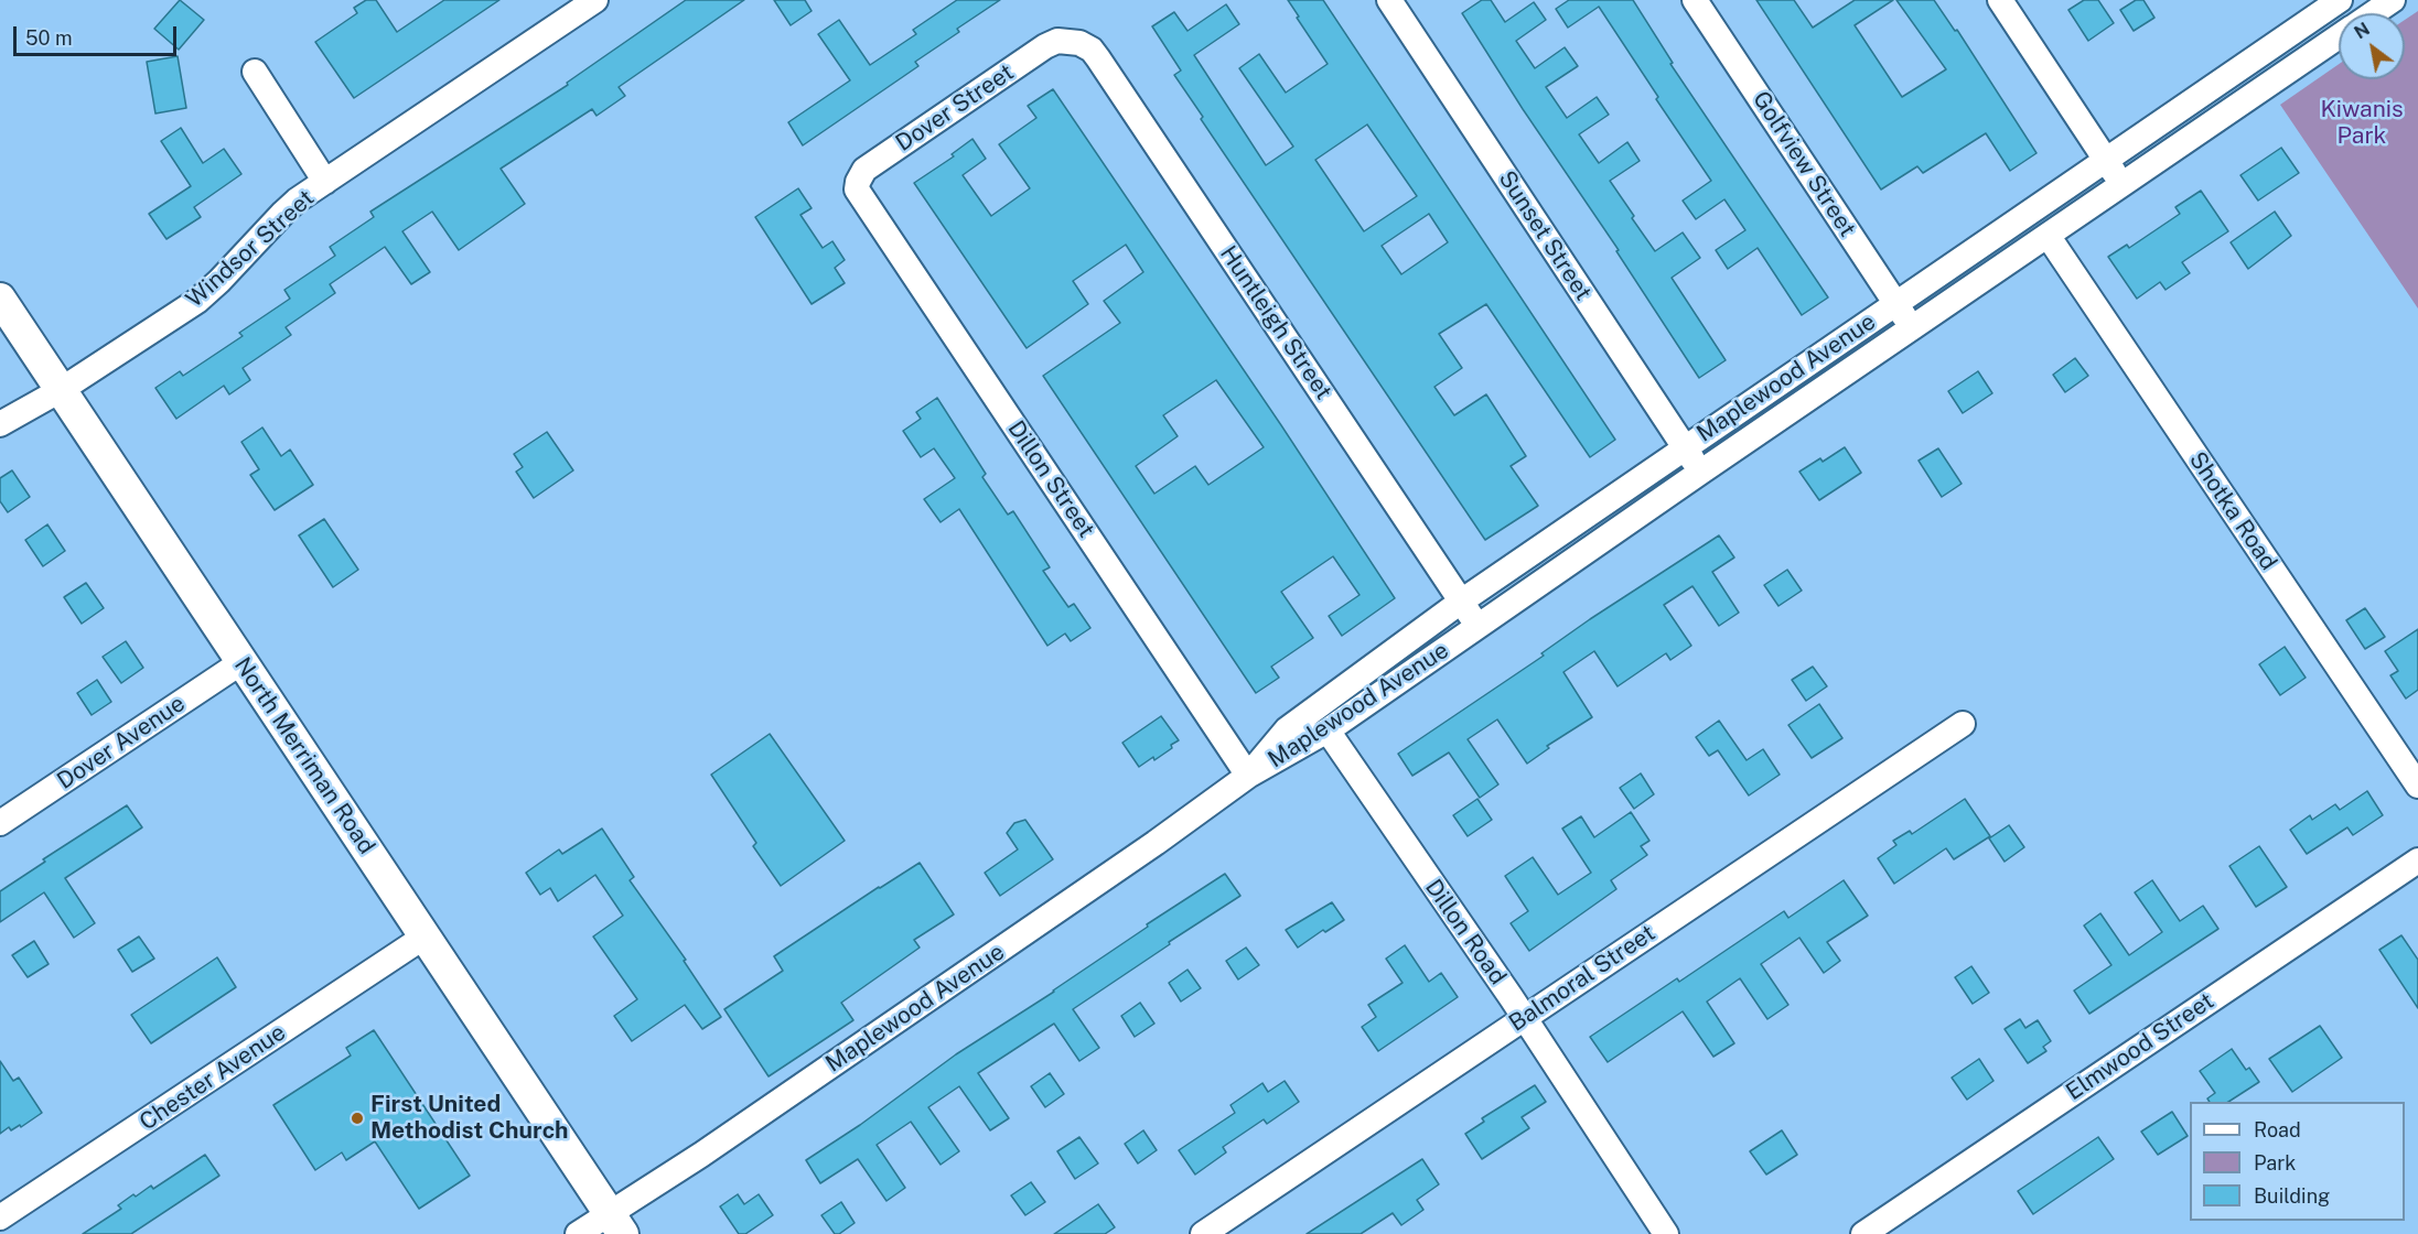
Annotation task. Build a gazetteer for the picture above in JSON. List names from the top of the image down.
{
  "streets": {
    "main road": ["North Merriman Road"],
    "street": [
      "Dover Street",
      "Golfview Street",
      "Sunset Street",
      "Windsor Street",
      "Huntleigh Street",
      "Maplewood Avenue",
      "Dillon Street",
      "Shotka Road",
      "Dover Avenue",
      "Dillon Road",
      "Balmoral Street",
      "Elmwood Street",
      "Chester Avenue"
    ]
  },
  "crossings": [
    ["Dover Street", "Huntleigh Street"],
    ["Dover Street", "Dillon Street"],
    ["Golfview Street", "Maplewood Avenue"],
    ["Sunset Street", "Maplewood Avenue"],
    ["Windsor Street", "North Merriman Road"],
    ["Huntleigh Street", "Maplewood Avenue"],
    ["Maplewood Avenue", "Dillon Street"],
    ["Maplewood Avenue", "Shotka Road"],
    ["Maplewood Avenue", "North Merriman Road"],
    ["Maplewood Avenue", "Dillon Road"],
    ["Dover Avenue", "North Merriman Road"],
    ["North Merriman Road", "Chester Avenue"],
    ["Dillon Road", "Balmoral Street"]
  ],
  "parks": ["Kiwanis Park"],
  "places": ["First United Methodist Church"],
  "legend": ["Road", "Park", "Building"],
  "scale_bar": "50 m",
  "north": "top left"
}
